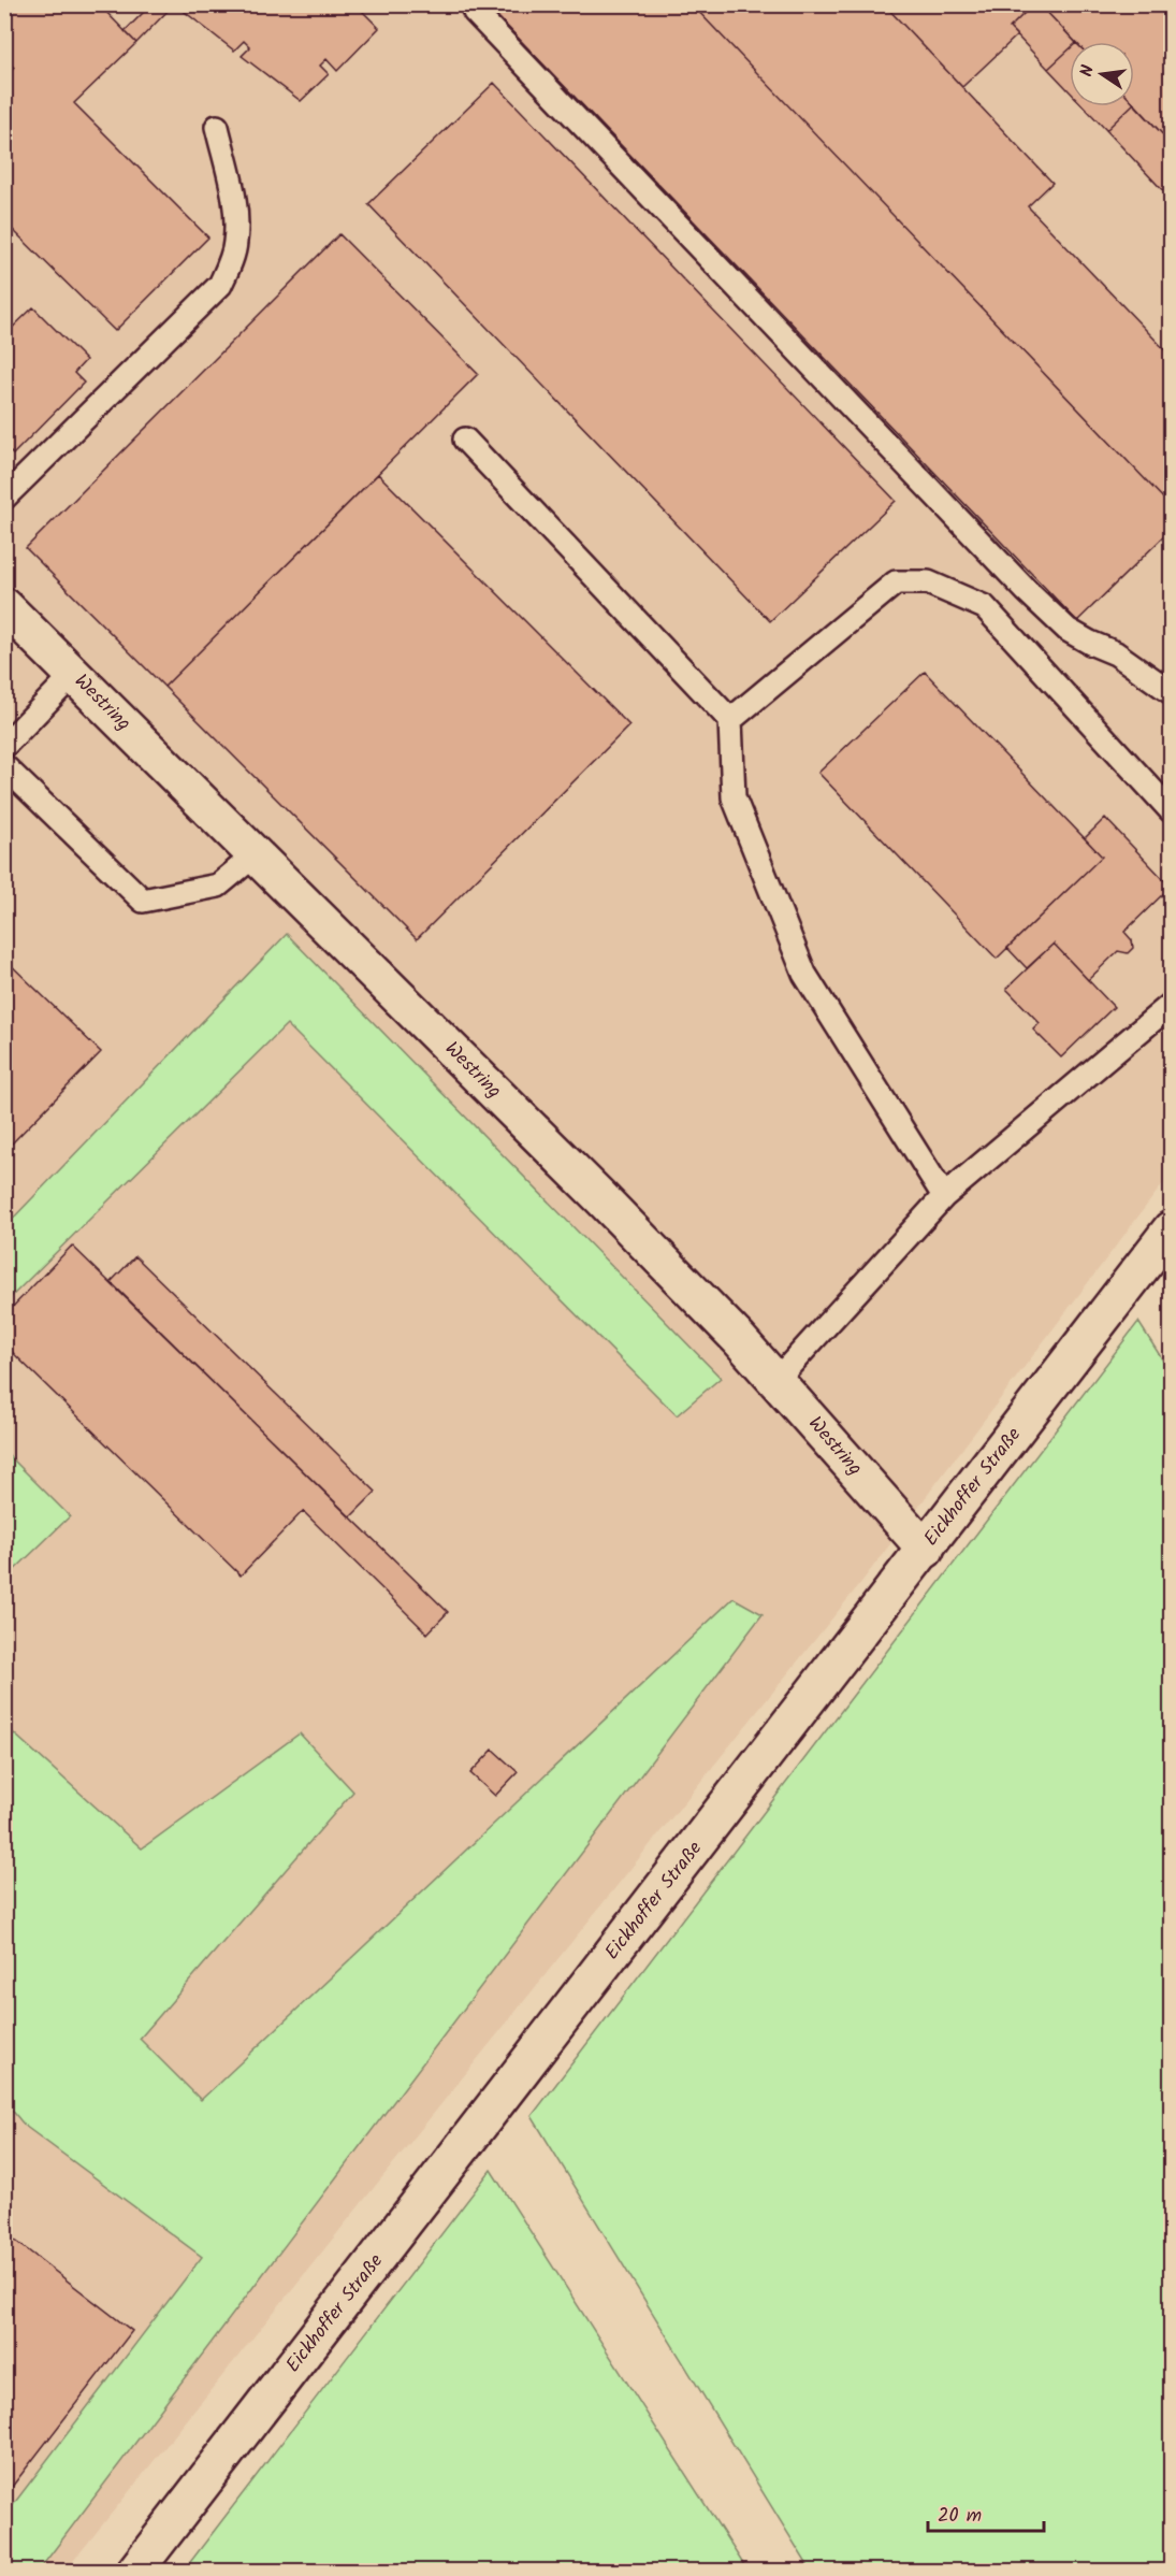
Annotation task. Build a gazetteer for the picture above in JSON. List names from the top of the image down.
{
  "streets": {
    "main road": ["Westring", "Eickhoffer Straße"]
  },
  "crossings": [
    ["Westring", "Eickhoffer Straße"]
  ],
  "scale_bar": "20 m",
  "north": "left"
}
